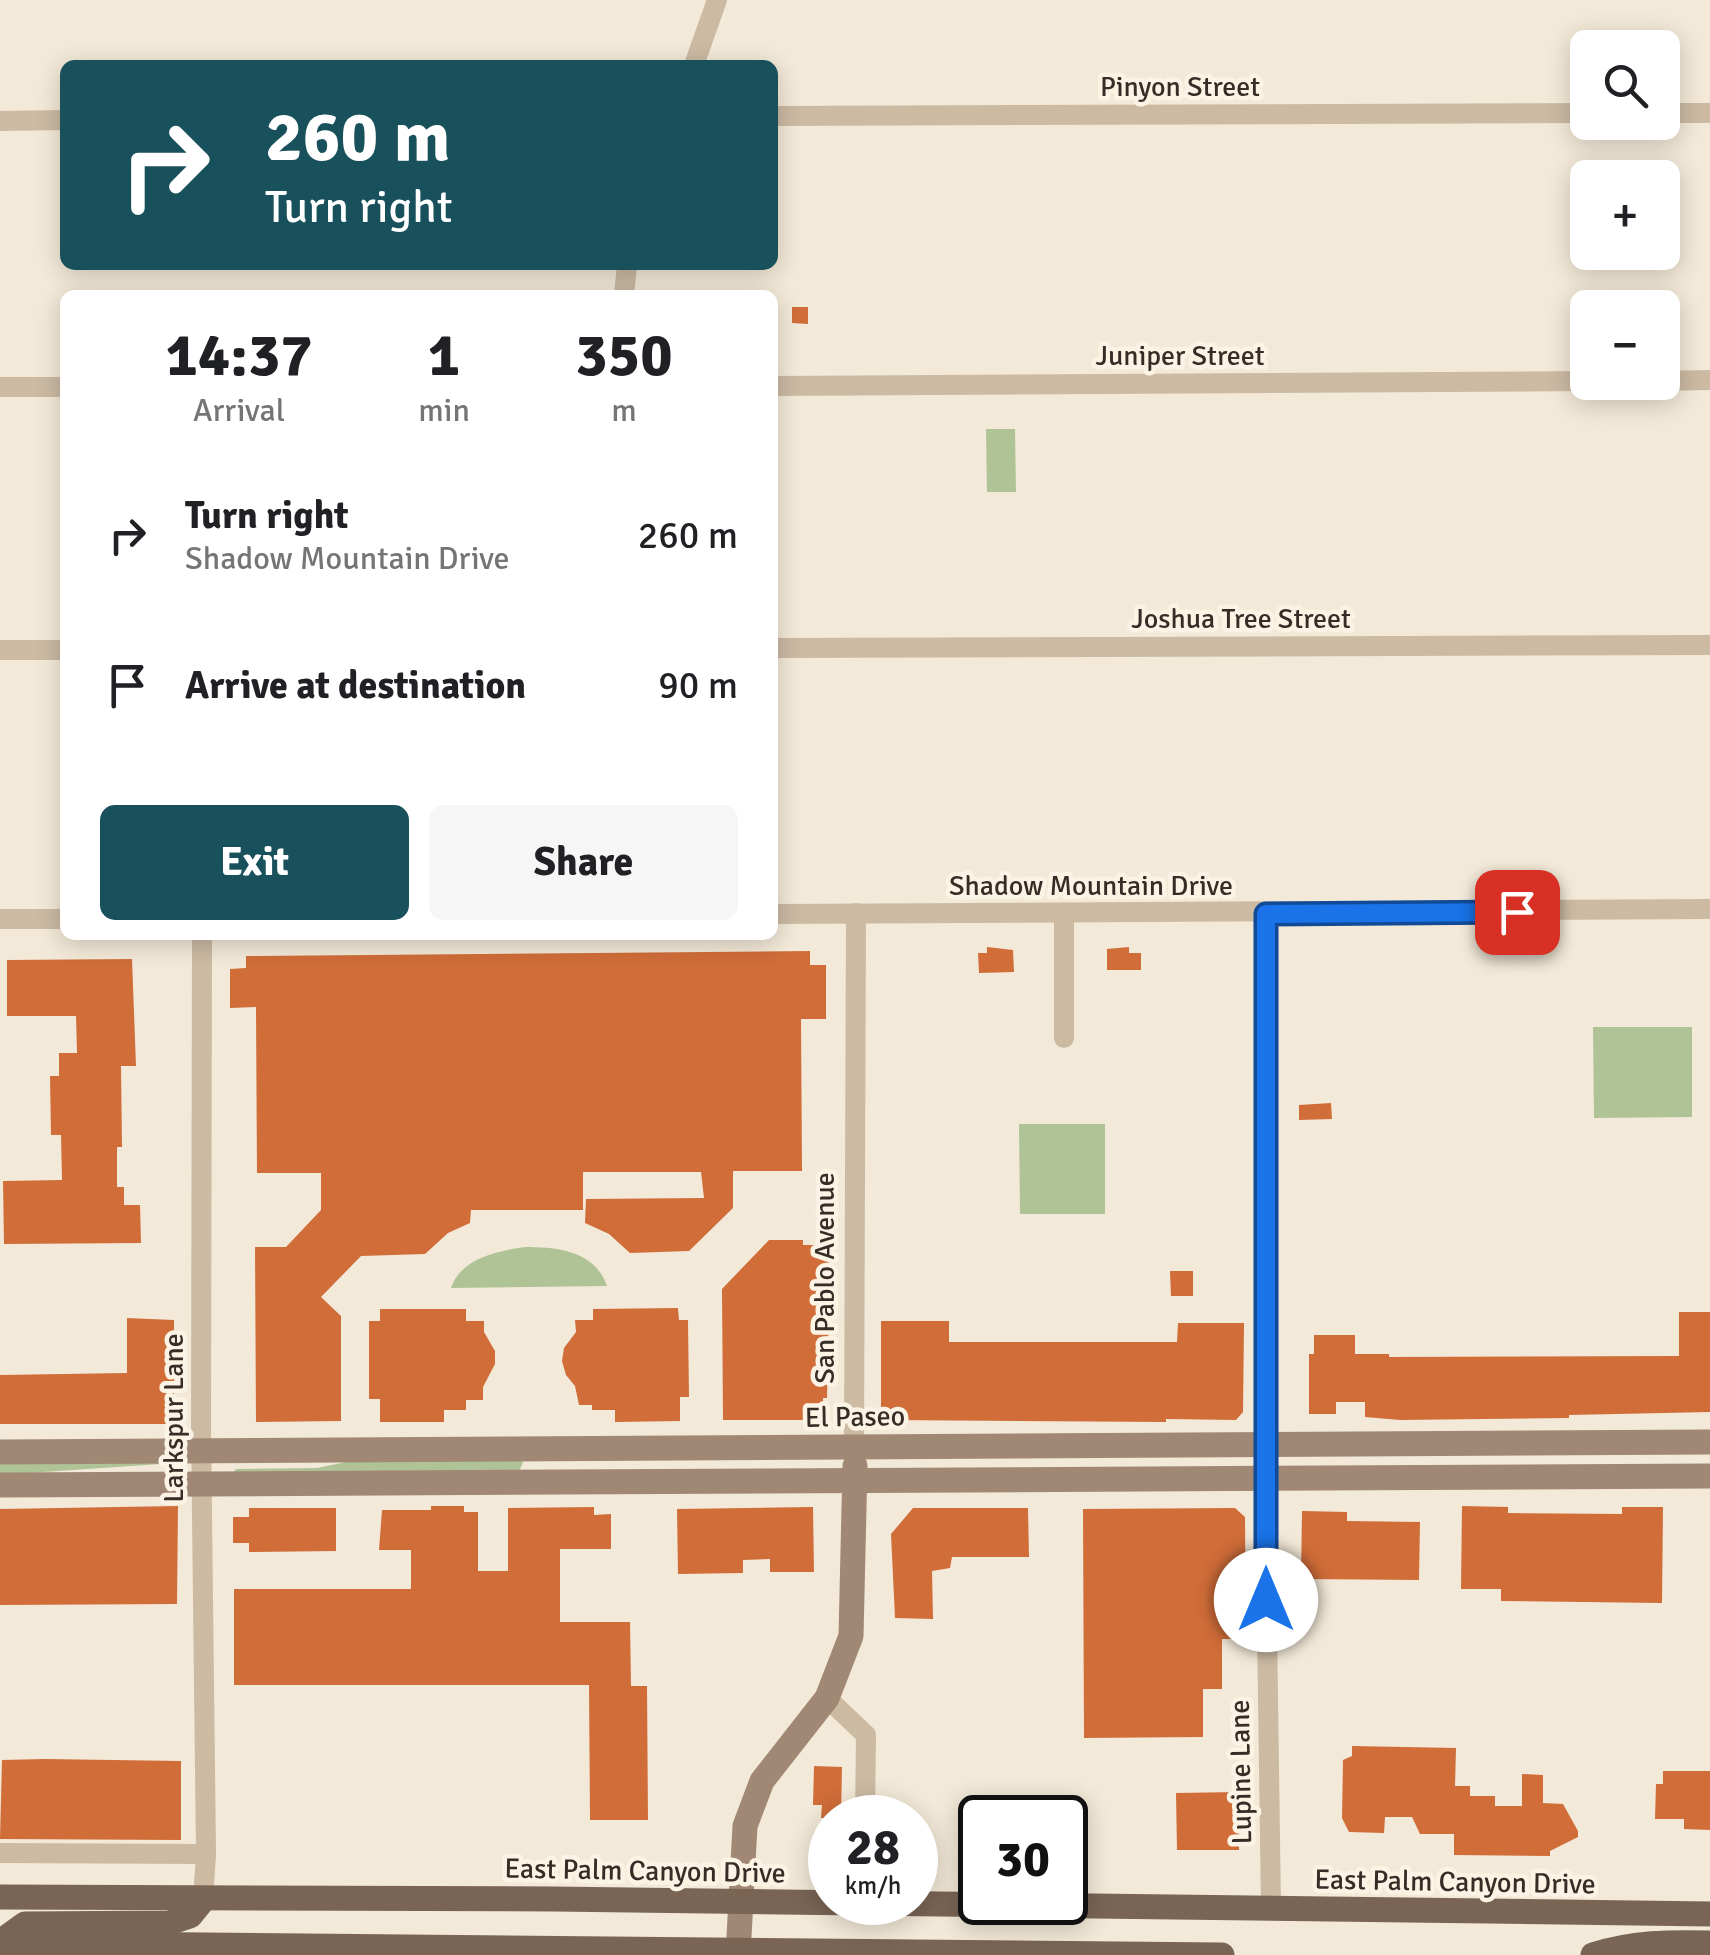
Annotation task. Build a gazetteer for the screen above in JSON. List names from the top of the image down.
{
  "streets": {
    "main road": ["East Palm Canyon Drive"],
    "street": [
      "Pinyon Street",
      "Juniper Street",
      "Joshua Tree Street",
      "Shadow Mountain Drive",
      "San Pablo Avenue",
      "El Paseo",
      "Larkspur Lane",
      "Lupine Lane"
    ]
  },
  "crossings": [
    ["Shadow Mountain Drive", "San Pablo Avenue"],
    ["Shadow Mountain Drive", "Lupine Lane"],
    ["San Pablo Avenue", "El Paseo"],
    ["San Pablo Avenue", "East Palm Canyon Drive"],
    ["El Paseo", "Larkspur Lane"],
    ["El Paseo", "Lupine Lane"],
    ["Larkspur Lane", "East Palm Canyon Drive"],
    ["Lupine Lane", "East Palm Canyon Drive"]
  ],
  "page": {
    "map_buttons": ["+", "−"],
    "turn": ["260 m", "Turn right"],
    "eta": [
      "14:37",
      "Arrival",
      "1",
      "min",
      "350",
      "m"
    ],
    "list": [
      {
        "name": "Turn right",
        "note": "Shadow Mountain Drive",
        "value": "260 m"
      },
      {
        "name": "Arrive at destination",
        "value": "90 m"
      }
    ],
    "buttons": ["Exit", "Share"],
    "speed": "28 km/h",
    "limit": "30"
  }
}
